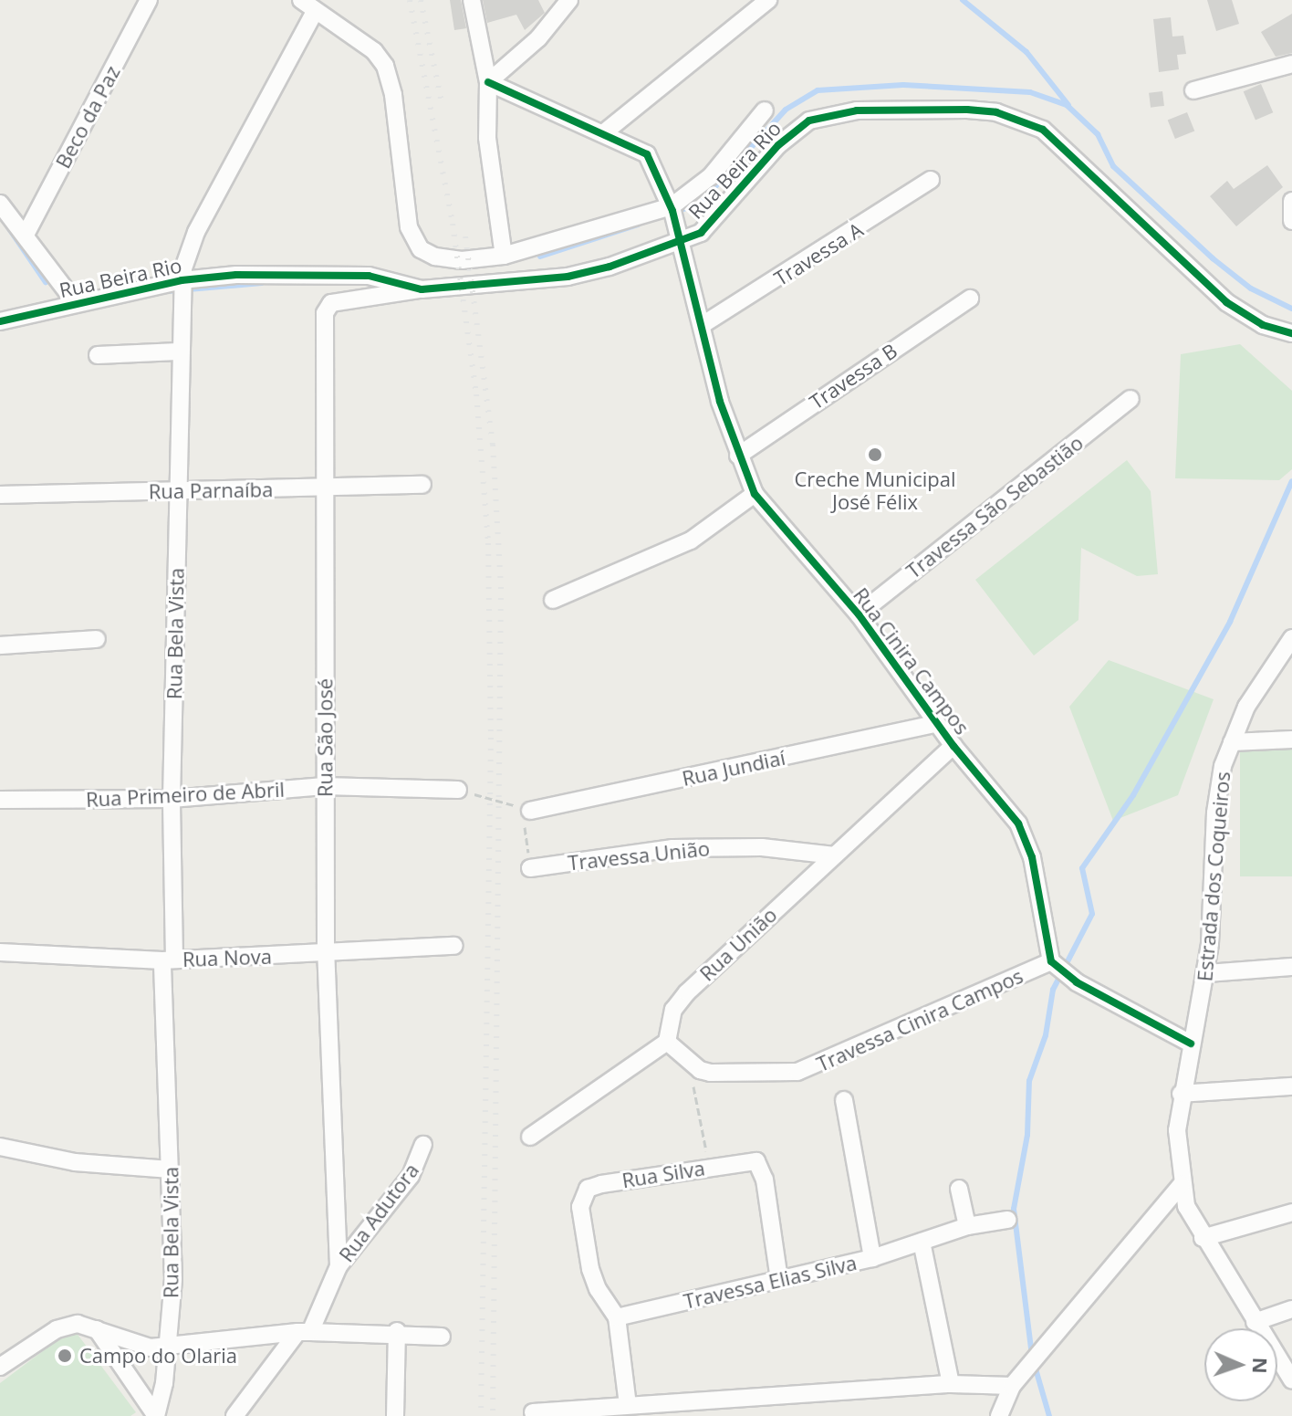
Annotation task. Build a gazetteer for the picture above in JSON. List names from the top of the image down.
{
  "streets": {
    "street": [
      "Beco da Paz",
      "Rua Beira Rio",
      "Travessa A",
      "Travessa B",
      "Rua Parnaíba",
      "Travessa São Sebastião",
      "Rua Bela Vista",
      "Rua Cinira Campos",
      "Rua São José",
      "Rua Jundiaí",
      "Rua Primeiro de Abril",
      "Travessa União",
      "Estrada dos Coqueiros",
      "Rua União",
      "Rua Nova",
      "Travessa Cinira Campos",
      "Rua Silva",
      "Rua Adutora",
      "Travessa Elias Silva"
    ]
  },
  "crossings": [
    ["Rua Beira Rio", "Rua Bela Vista"],
    ["Rua Beira Rio", "Rua Cinira Campos"],
    ["Rua Beira Rio", "Rua São José"],
    ["Travessa A", "Rua Cinira Campos"],
    ["Travessa B", "Rua Cinira Campos"],
    ["Rua Parnaíba", "Rua Bela Vista"],
    ["Rua Parnaíba", "Rua São José"],
    ["Travessa São Sebastião", "Rua Cinira Campos"],
    ["Rua Bela Vista", "Rua Primeiro de Abril"],
    ["Rua Bela Vista", "Rua Nova"],
    ["Rua Cinira Campos", "Rua Jundiaí"],
    ["Rua Cinira Campos", "Rua União"],
    ["Rua Cinira Campos", "Travessa Cinira Campos"],
    ["Rua São José", "Rua Primeiro de Abril"],
    ["Rua São José", "Rua Nova"],
    ["Rua São José", "Rua Adutora"],
    ["Travessa União", "Rua União"],
    ["Rua Silva", "Travessa Elias Silva"]
  ],
  "places": ["Creche Municipal José Félix", "Campo do Olaria"],
  "north": "right"
}
